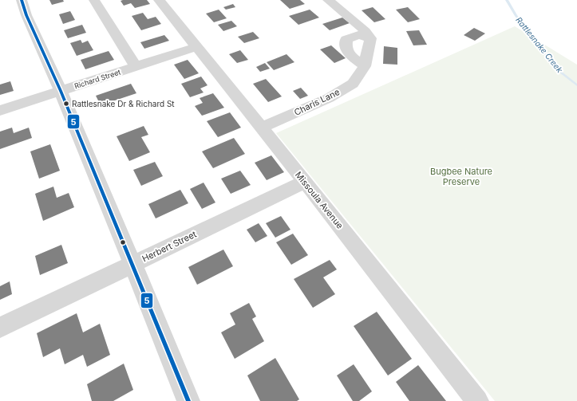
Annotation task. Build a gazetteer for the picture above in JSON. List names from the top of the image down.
{
  "streets": {
    "street": [
      "Richard Street",
      "Charis Lane",
      "Missoula Avenue",
      "Herbert Street"
    ]
  },
  "crossings": [
    ["Richard Street", "Missoula Avenue"],
    ["Charis Lane", "Missoula Avenue"],
    ["Missoula Avenue", "Herbert Street"]
  ],
  "water": ["Rattlesnake Creek"],
  "parks": ["Bugbee Nature Preserve"],
  "places": ["Rattlesnake Dr & Richard St"],
  "lines": ["transit line 5"]
}
